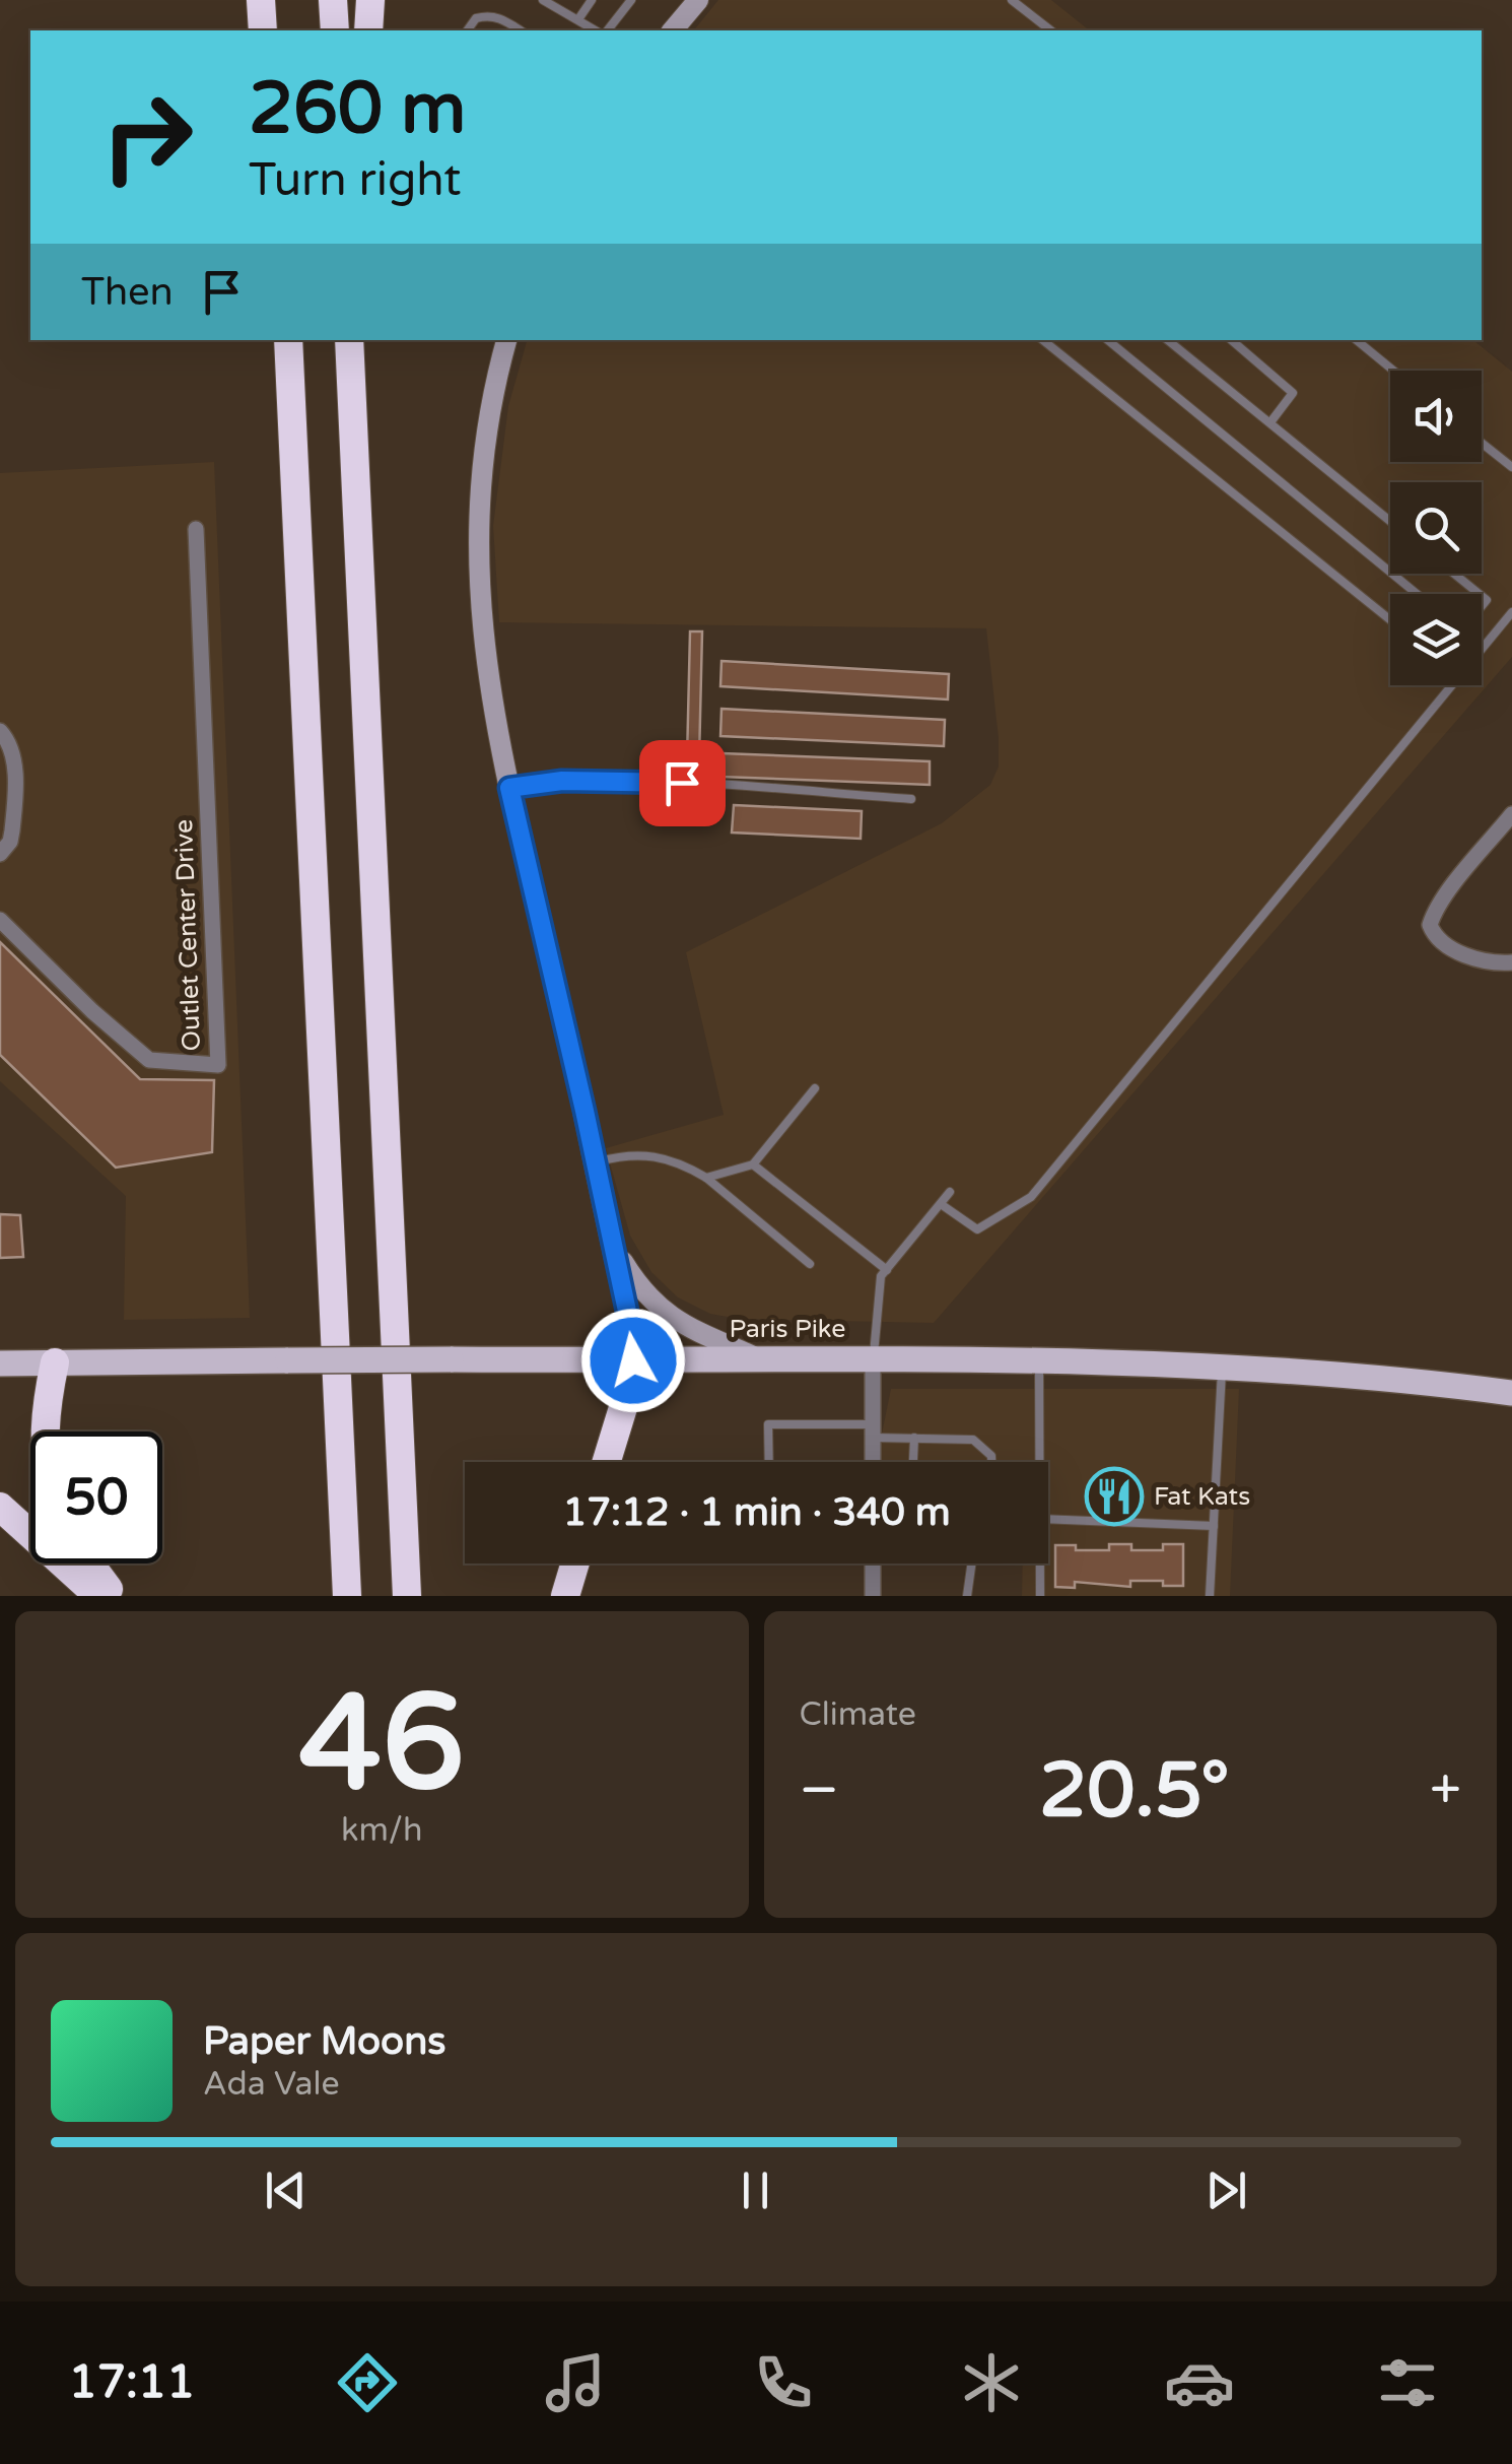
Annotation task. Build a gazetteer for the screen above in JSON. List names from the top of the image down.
{
  "streets": {
    "main road": ["Paris Pike"],
    "street": ["Outlet Center Drive"]
  },
  "places": {
    "restaurant": ["Fat Kats"]
  },
  "page": {
    "turn": ["260 m", "Turn right"],
    "then": "Then",
    "limit": "50",
    "trip": "17:12 · 1 min · 340 m",
    "tile": [
      ["46", "km/h"],
      "Climate"
    ],
    "heat": ["−", "20.5°", "+"],
    "song": ["Paper Moons", "Ada Vale"],
    "tabs": "17:11"
  }
}
